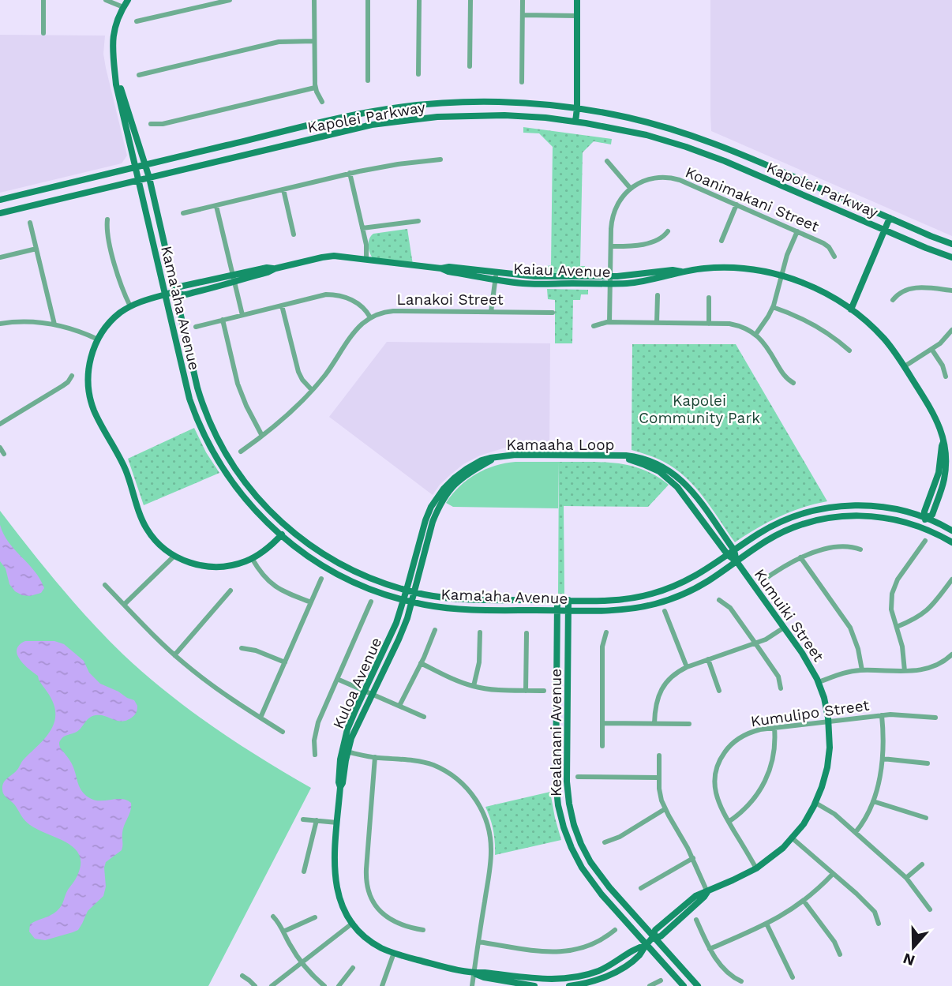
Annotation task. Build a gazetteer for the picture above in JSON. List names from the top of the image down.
{
  "streets": {
    "street": [
      "Kapolei Parkway",
      "Koanimakani Street",
      "Kaiau Avenue",
      "Lanakoi Street",
      "Kama'aha Avenue",
      "Kamaaha Loop",
      "Kumuiki Street",
      "Kuloa Avenue",
      "Kumulipo Street",
      "Kealanani Avenue"
    ]
  },
  "crossings": [
    ["Kapolei Parkway", "Kama'aha Avenue"],
    ["Kaiau Avenue", "Kama'aha Avenue"],
    ["Kama'aha Avenue", "Kamaaha Loop"],
    ["Kama'aha Avenue", "Kumuiki Street"],
    ["Kama'aha Avenue", "Kuloa Avenue"],
    ["Kama'aha Avenue", "Kealanani Avenue"],
    ["Kamaaha Loop", "Kumuiki Street"],
    ["Kamaaha Loop", "Kuloa Avenue"],
    ["Kumuiki Street", "Kuloa Avenue"],
    ["Kumuiki Street", "Kumulipo Street"],
    ["Kumuiki Street", "Kealanani Avenue"],
    ["Kuloa Avenue", "Kealanani Avenue"]
  ],
  "parks": ["Kapolei Community Park"],
  "north": "bottom"
}
